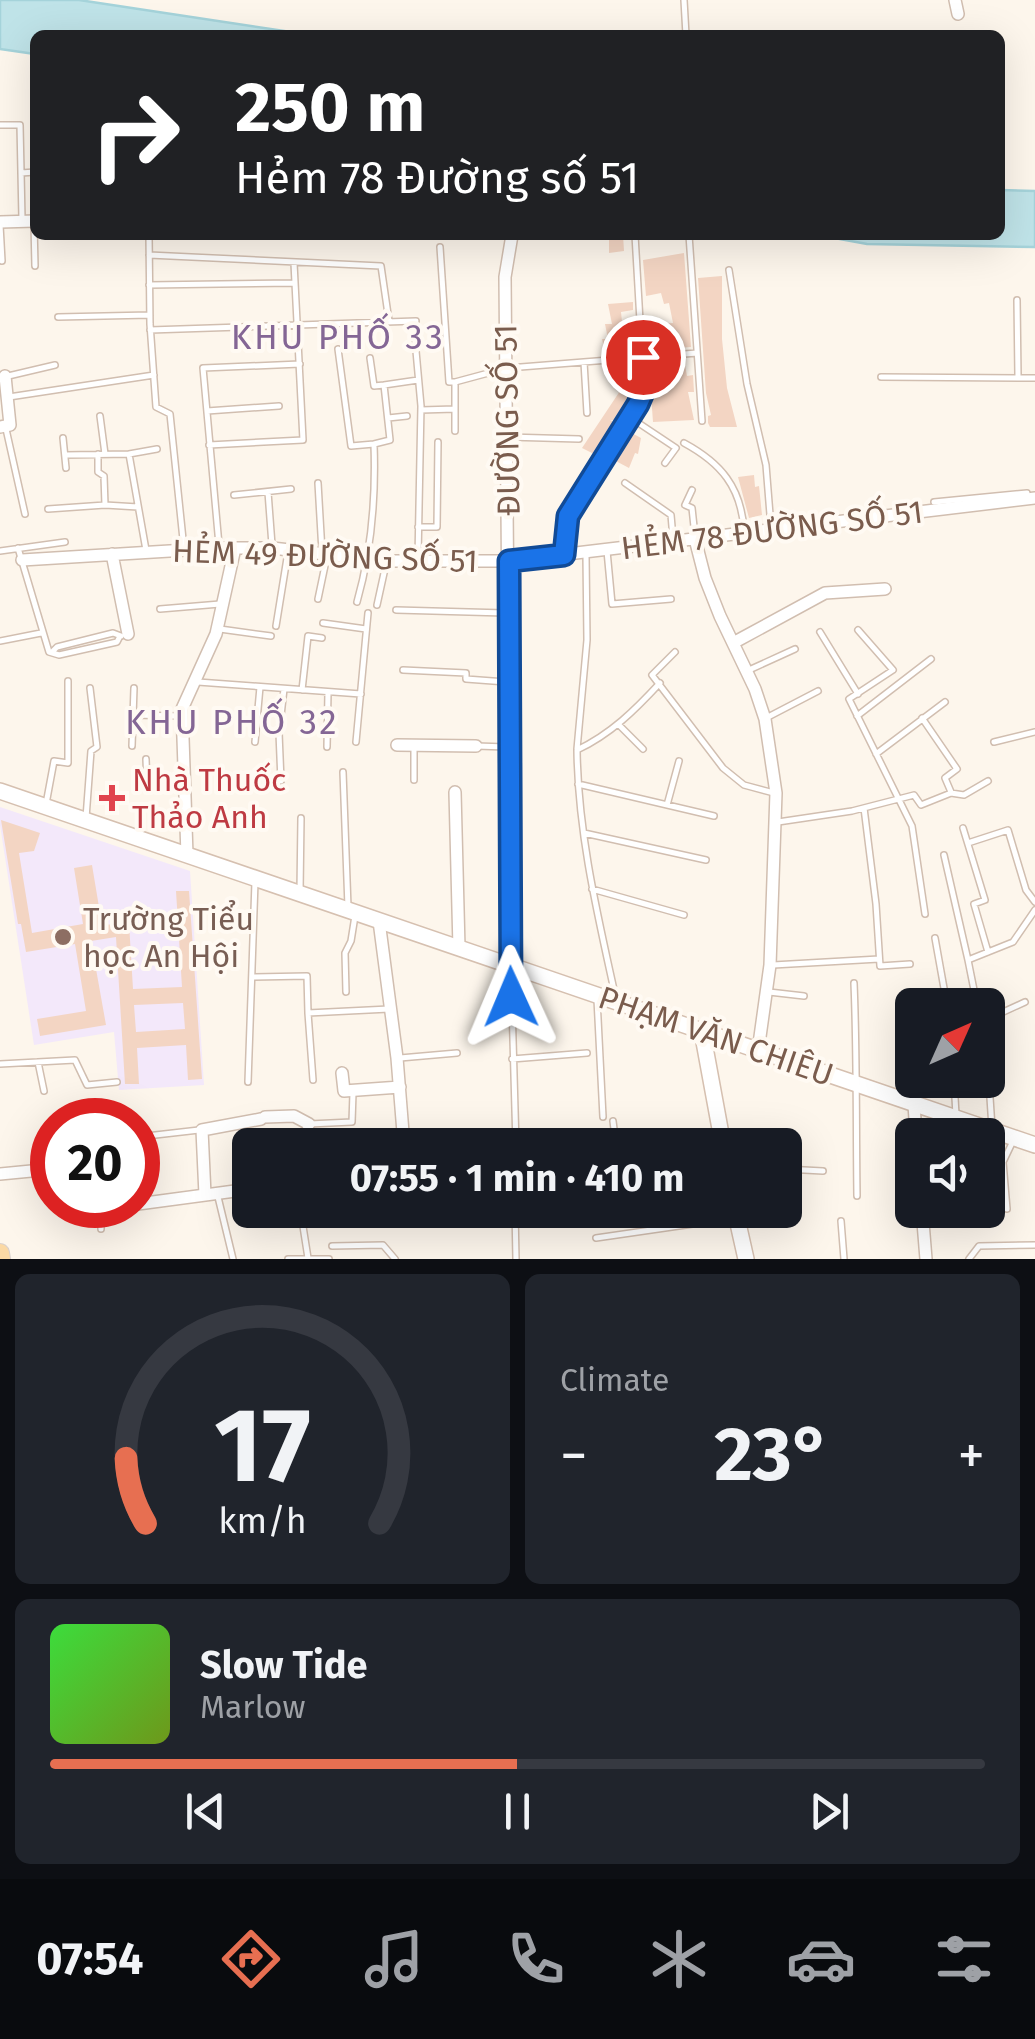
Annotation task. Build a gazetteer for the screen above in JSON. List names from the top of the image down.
{
  "streets": {
    "main road": ["PHẠM VĂN CHIÊU"],
    "street": ["ĐƯỜNG SỐ 51", "HẺM 78 ĐƯỜNG SỐ 51", "HẺM 49 ĐƯỜNG SỐ 51"]
  },
  "crossings": [
    ["ĐƯỜNG SỐ 51", "HẺM 78 ĐƯỜNG SỐ 51"],
    ["ĐƯỜNG SỐ 51", "HẺM 49 ĐƯỜNG SỐ 51"],
    ["ĐƯỜNG SỐ 51", "PHẠM VĂN CHIÊU"],
    ["HẺM 78 ĐƯỜNG SỐ 51", "HẺM 49 ĐƯỜNG SỐ 51"]
  ],
  "districts": ["KHU PHỐ 33", "KHU PHỐ 32"],
  "places": {
    "health": ["Nhà Thuốc Thảo Anh"],
    "other": ["Trường Tiểu học An Hội"]
  },
  "north": "top right",
  "page": {
    "turn": ["250 m", "Hẻm 78 Đường số 51"],
    "limit": "20",
    "trip": "07:55 · 1 min · 410 m",
    "tile": "Climate",
    "heat": ["−", "23°", "+"],
    "song": ["Slow Tide", "Marlow"],
    "tabs": "07:54",
    "gauge": ["17", "km/h"]
  }
}
